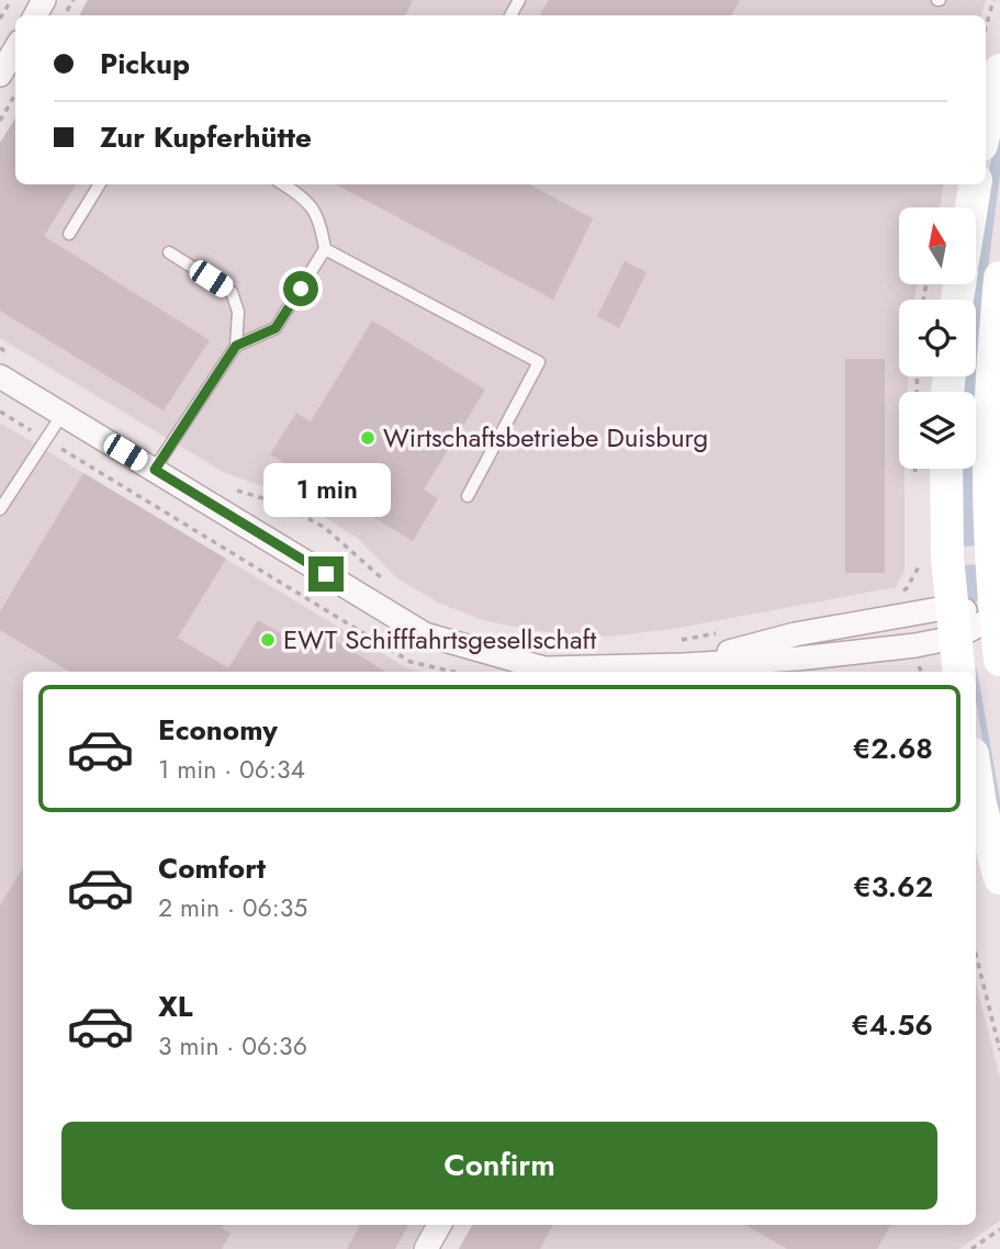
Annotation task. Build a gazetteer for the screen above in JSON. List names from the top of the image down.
{
  "places": ["Wirtschaftsbetriebe Duisburg", "EWT Schifffahrtsgesellschaft"],
  "north": "top",
  "page": {
    "banner": ["Pickup", "Zur Kupferhütte"],
    "bubble": "1 min",
    "list": [
      {
        "name": "Economy",
        "note": "1 min · 06:34",
        "value": "€2.68"
      },
      {
        "name": "Comfort",
        "note": "2 min · 06:35",
        "value": "€3.62"
      },
      {
        "name": "XL",
        "note": "3 min · 06:36",
        "value": "€4.56"
      }
    ],
    "buttons": "Confirm"
  }
}
